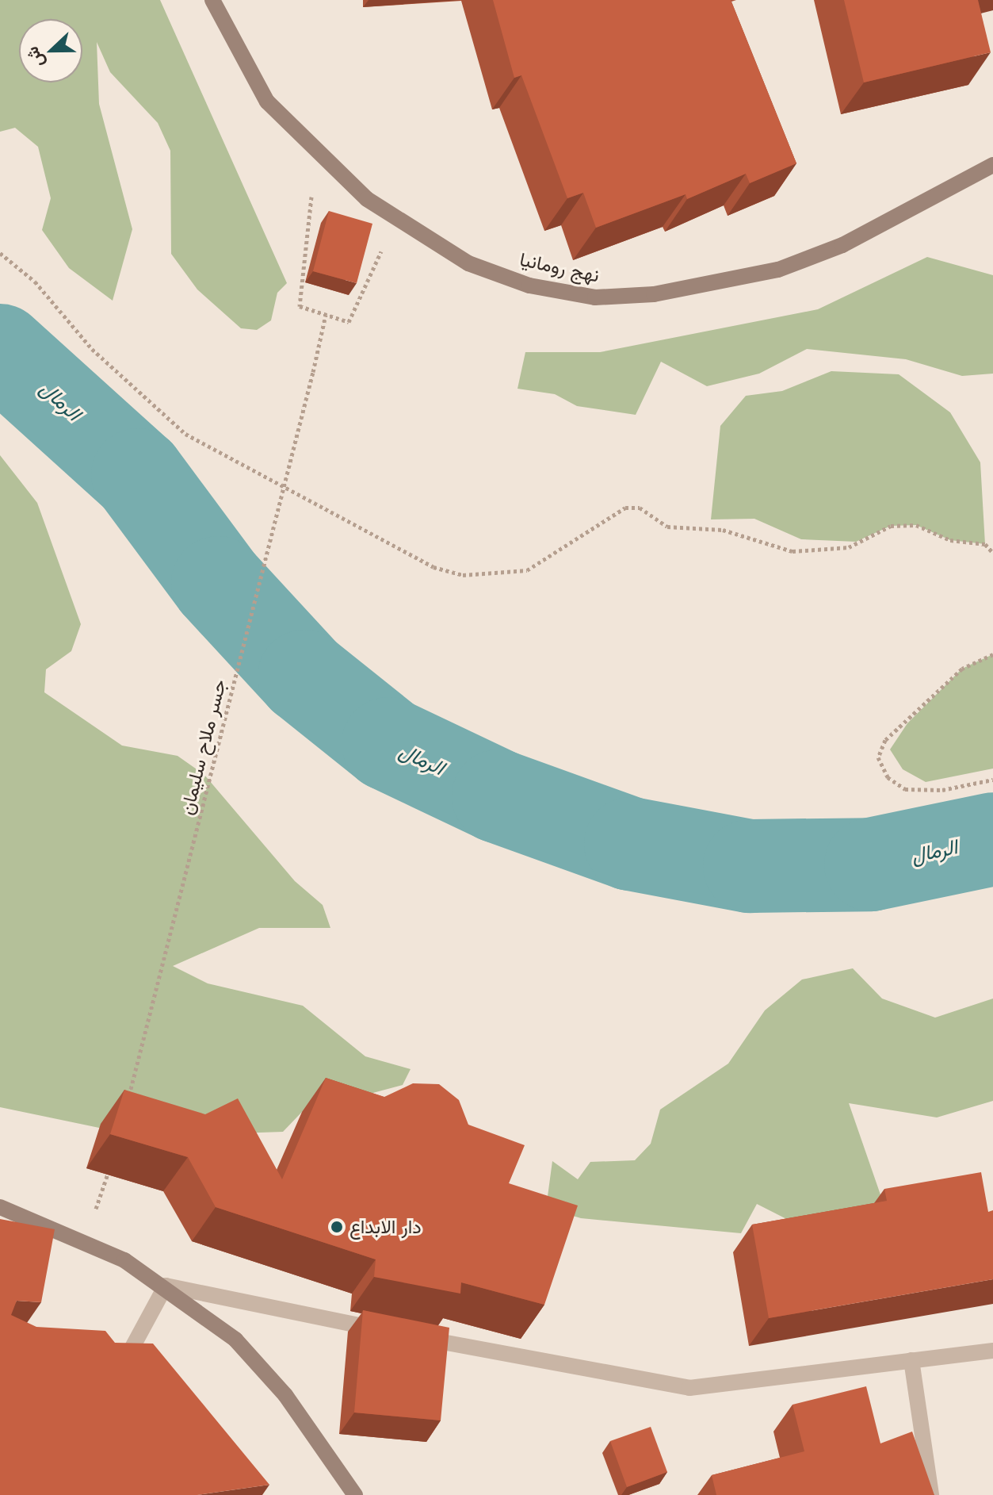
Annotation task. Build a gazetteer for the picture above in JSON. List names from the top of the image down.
{
  "streets": {
    "street": ["نهج رومانيا"],
    "path": ["جسر ملاح سليمان"]
  },
  "water": ["الرمال"],
  "places": ["دار الابداع"],
  "north": "left"
}
